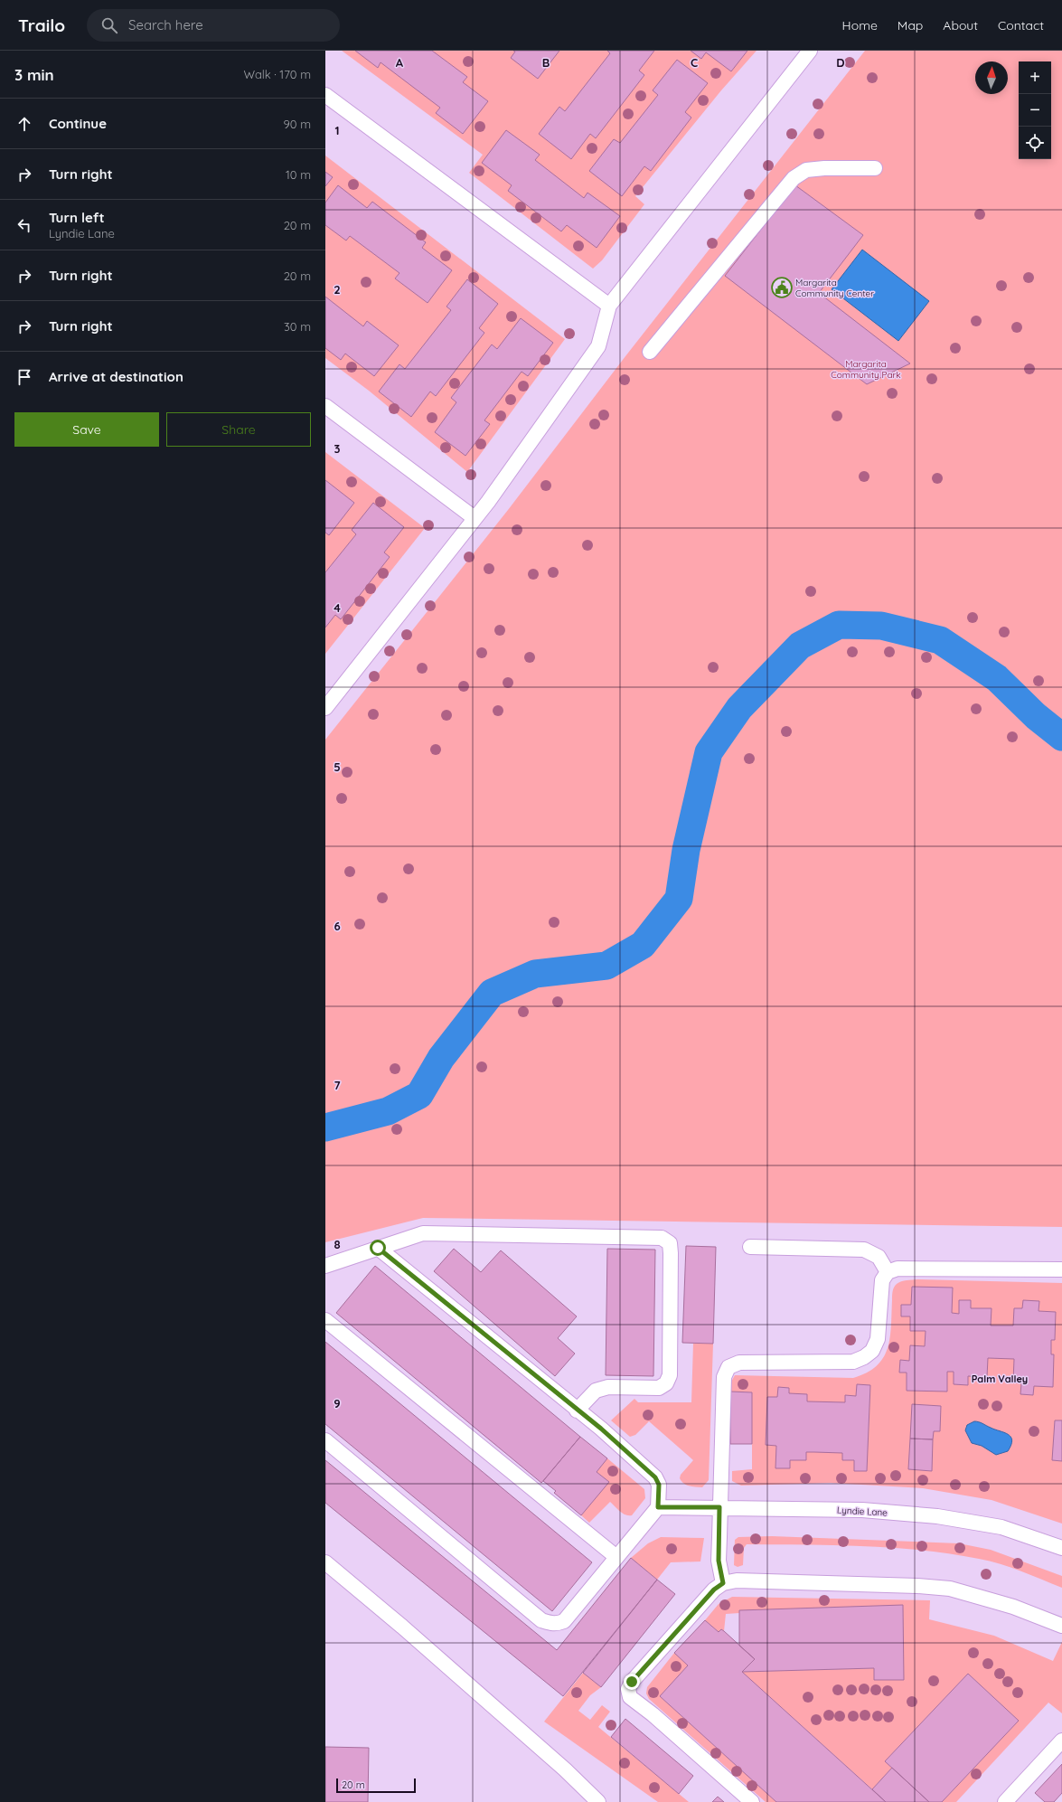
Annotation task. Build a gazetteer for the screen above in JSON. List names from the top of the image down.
{
  "streets": {
    "lane": ["Lyndie Lane"]
  },
  "districts": ["Palm Valley"],
  "parks": ["Margarita Community Park"],
  "places": {
    "public building": ["Margarita Community Center"]
  },
  "scale_bar": "20 m",
  "north": "top",
  "page": {
    "header": "Trailo",
    "search": "Search here",
    "nav": [
      "Home",
      "Map",
      "About",
      "Contact"
    ],
    "heading": ["3 min", "Walk · 170 m"],
    "map_buttons": ["+", "−"],
    "list": [
      ["Continue", "90 m"],
      ["Turn right", "10 m"],
      ["Turn left", "Lyndie Lane", "20 m"],
      ["Turn right", "20 m"],
      ["Turn right", "30 m"],
      "Arrive at destination"
    ],
    "buttons": ["Save", "Share"],
    "scale": "20 m"
  },
  "grid": {
    "columns": [
      "A",
      "B",
      "C",
      "D"
    ],
    "rows": [
      "1",
      "2",
      "3",
      "4",
      "5",
      "6",
      "7",
      "8",
      "9"
    ]
  }
}
